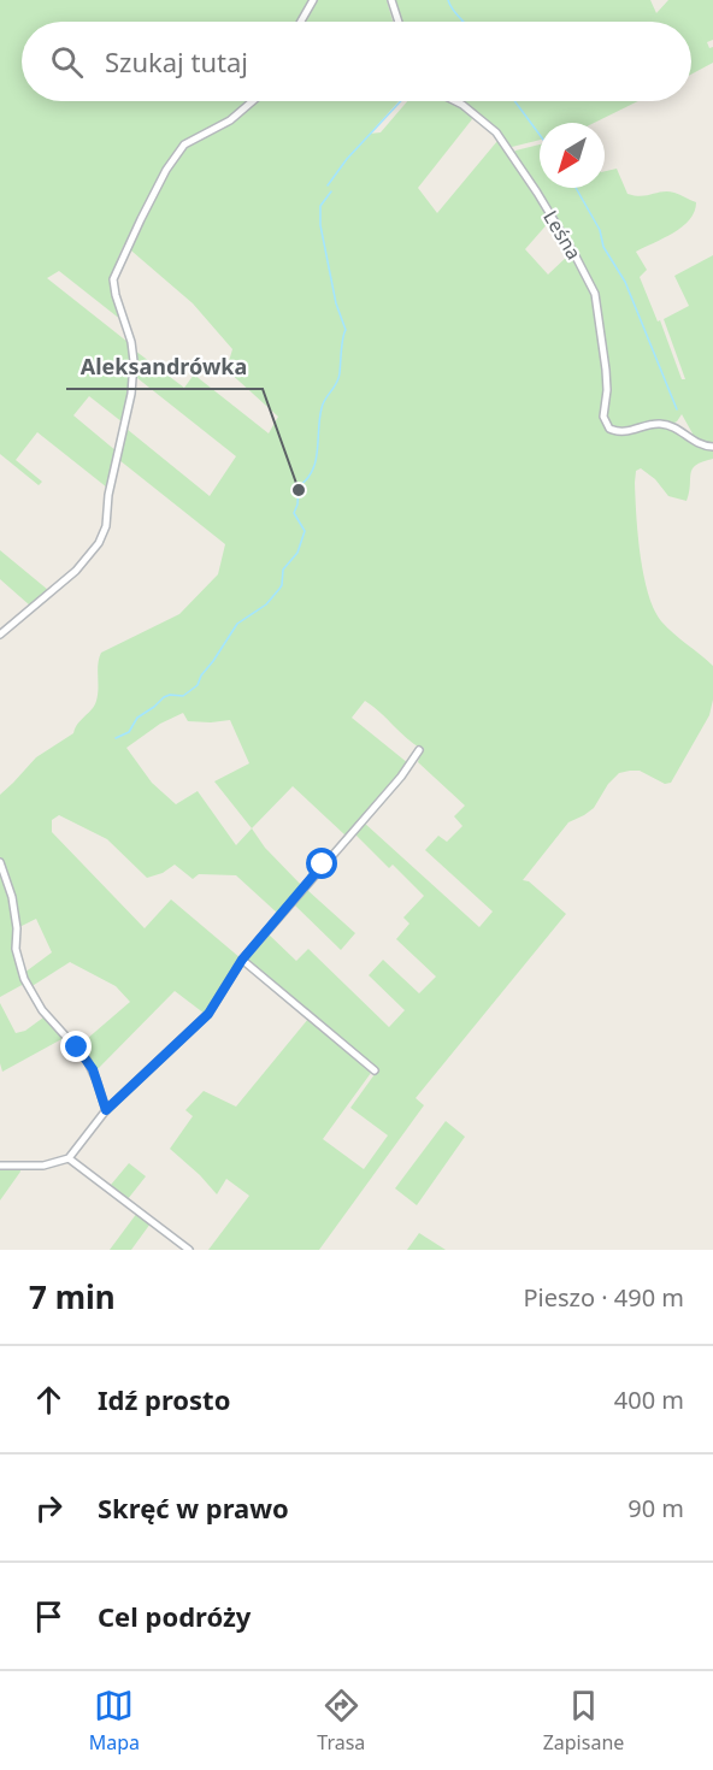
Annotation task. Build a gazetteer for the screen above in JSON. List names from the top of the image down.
{
  "streets": {
    "street": ["Leśna"]
  },
  "places": ["Aleksandrówka"],
  "north": "bottom left",
  "page": {
    "search": "Szukaj tutaj",
    "heading": ["7 min", "Pieszo · 490 m"],
    "list": [
      ["Idź prosto", "400 m"],
      ["Skręć w prawo", "90 m"],
      "Cel podróży"
    ],
    "nav": ["Mapa", "Trasa", "Zapisane"]
  }
}
